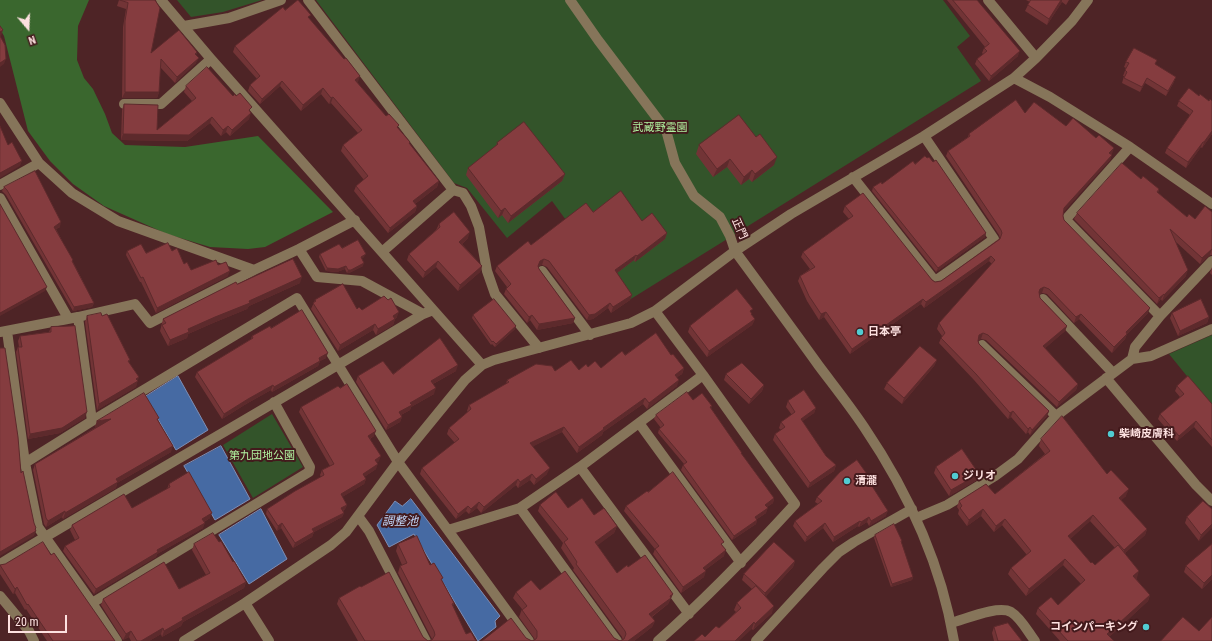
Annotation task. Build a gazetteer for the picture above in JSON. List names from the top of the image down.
{
  "streets": {
    "street": ["正門"]
  },
  "water": ["調整池"],
  "parks": ["武蔵野霊園", "第九団地公園"],
  "places": [
    "日本亭",
    "柴崎皮膚科",
    "ジリオ",
    "清瀧",
    "コインパーキング"
  ],
  "scale_bar": "20 m",
  "north": "bottom"
}
